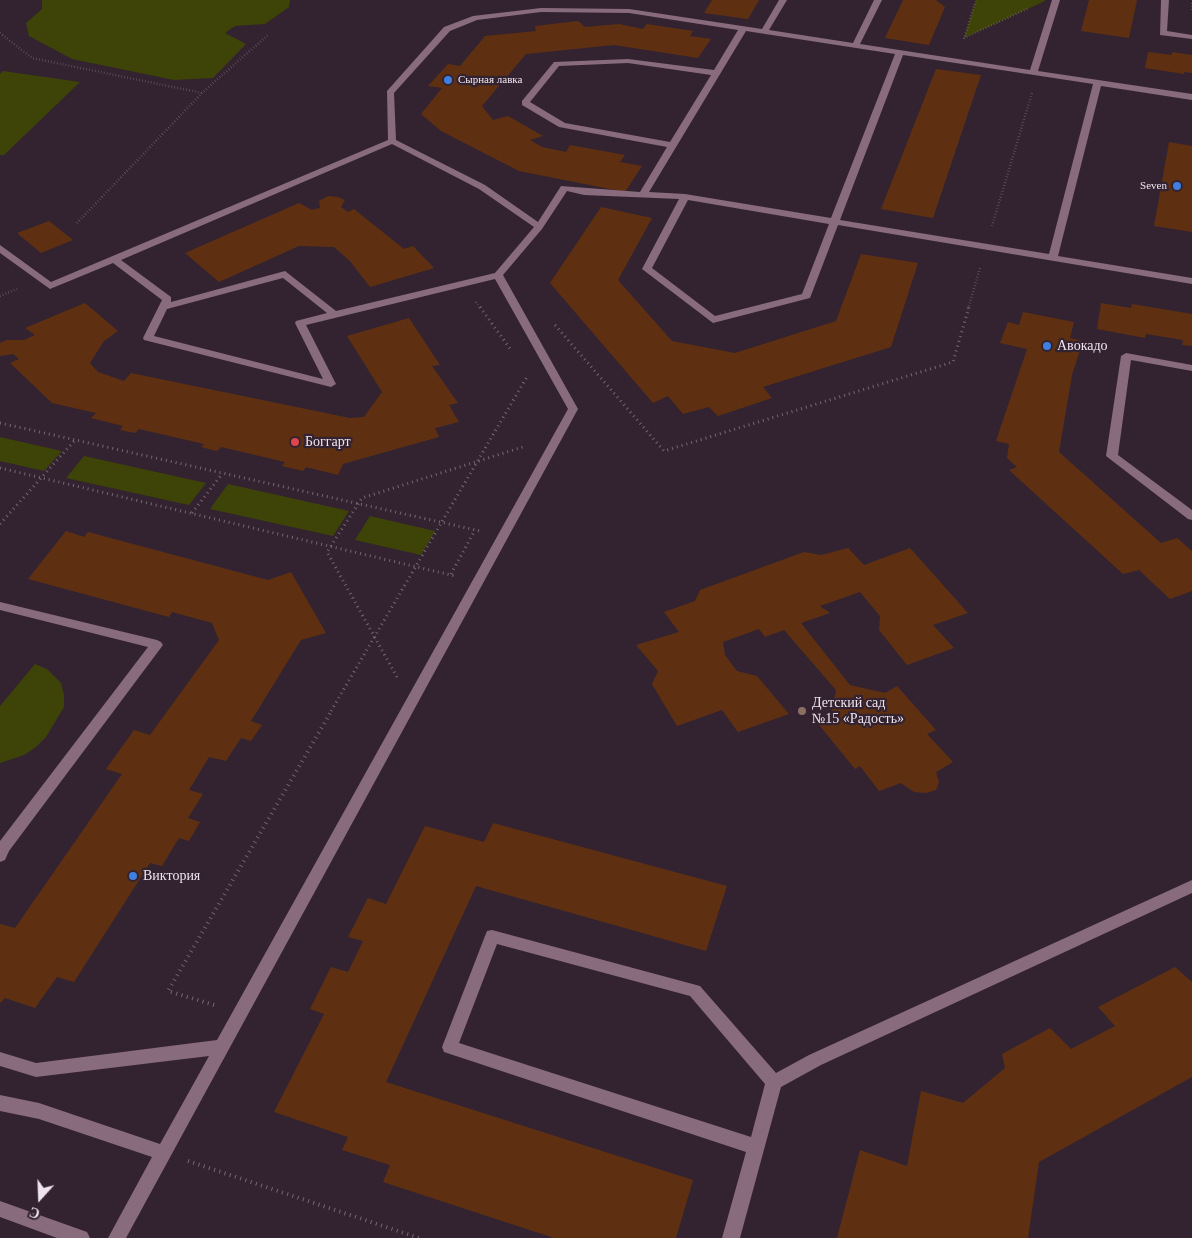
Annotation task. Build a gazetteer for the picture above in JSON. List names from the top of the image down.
{
  "places": [
    "Сырная лавка",
    "Seven",
    "Авокадо",
    "Боггарт",
    "Детский сад №15 «Радость»",
    "Виктория"
  ],
  "north": "bottom"
}
